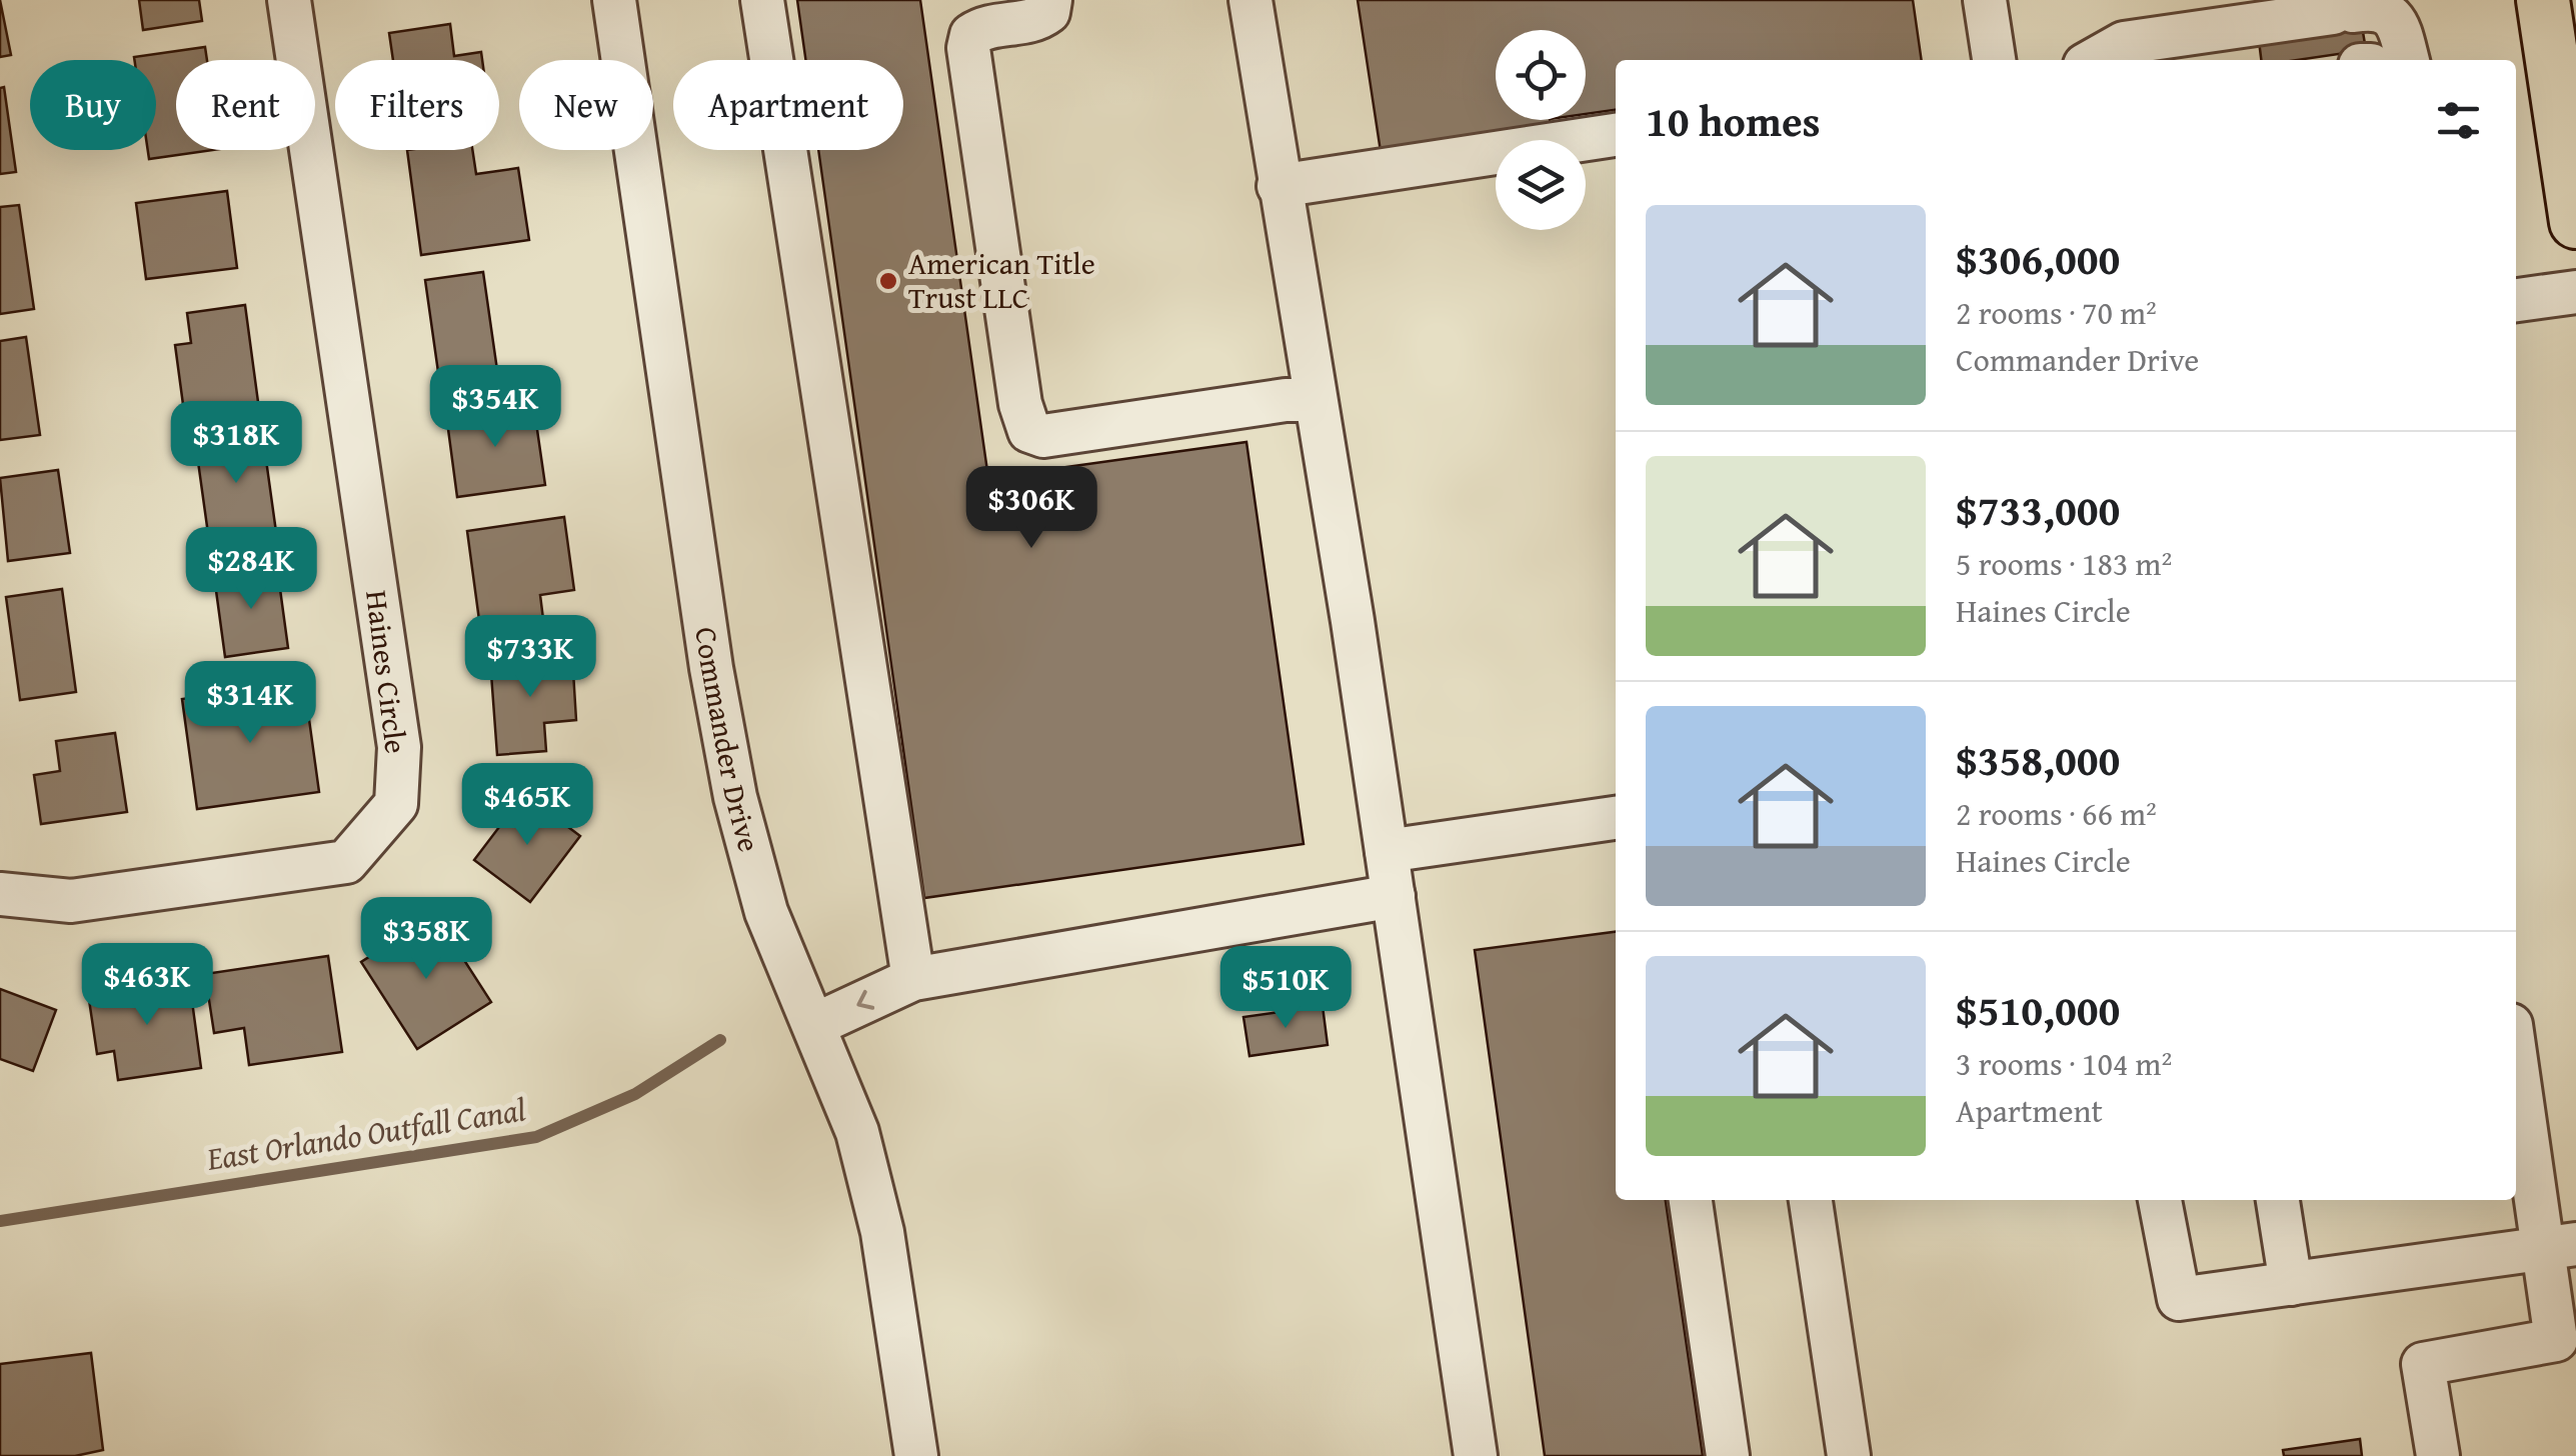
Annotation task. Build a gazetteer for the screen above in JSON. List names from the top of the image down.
{
  "streets": {
    "street": ["Haines Circle", "Commander Drive"]
  },
  "water": ["East Orlando Outfall Canal"],
  "places": ["American Title Trust LLC"],
  "page": {
    "chip": [
      "Buy",
      "Rent",
      "Filters",
      "New",
      "Apartment"
    ],
    "heading": "10 homes",
    "list": [
      {
        "name": "$306,000",
        "note": "2 rooms · 70 m² · Commander Drive"
      },
      {
        "name": "$733,000",
        "note": "5 rooms · 183 m² · Haines Circle"
      },
      {
        "name": "$358,000",
        "note": "2 rooms · 66 m² · Haines Circle"
      },
      {
        "name": "$510,000",
        "note": "3 rooms · 104 m² · Apartment"
      }
    ],
    "price": [
      "$354K",
      "$318K",
      "$306K",
      "$284K",
      "$733K",
      "$314K",
      "$465K",
      "$358K",
      "$463K",
      "$510K"
    ]
  }
}
